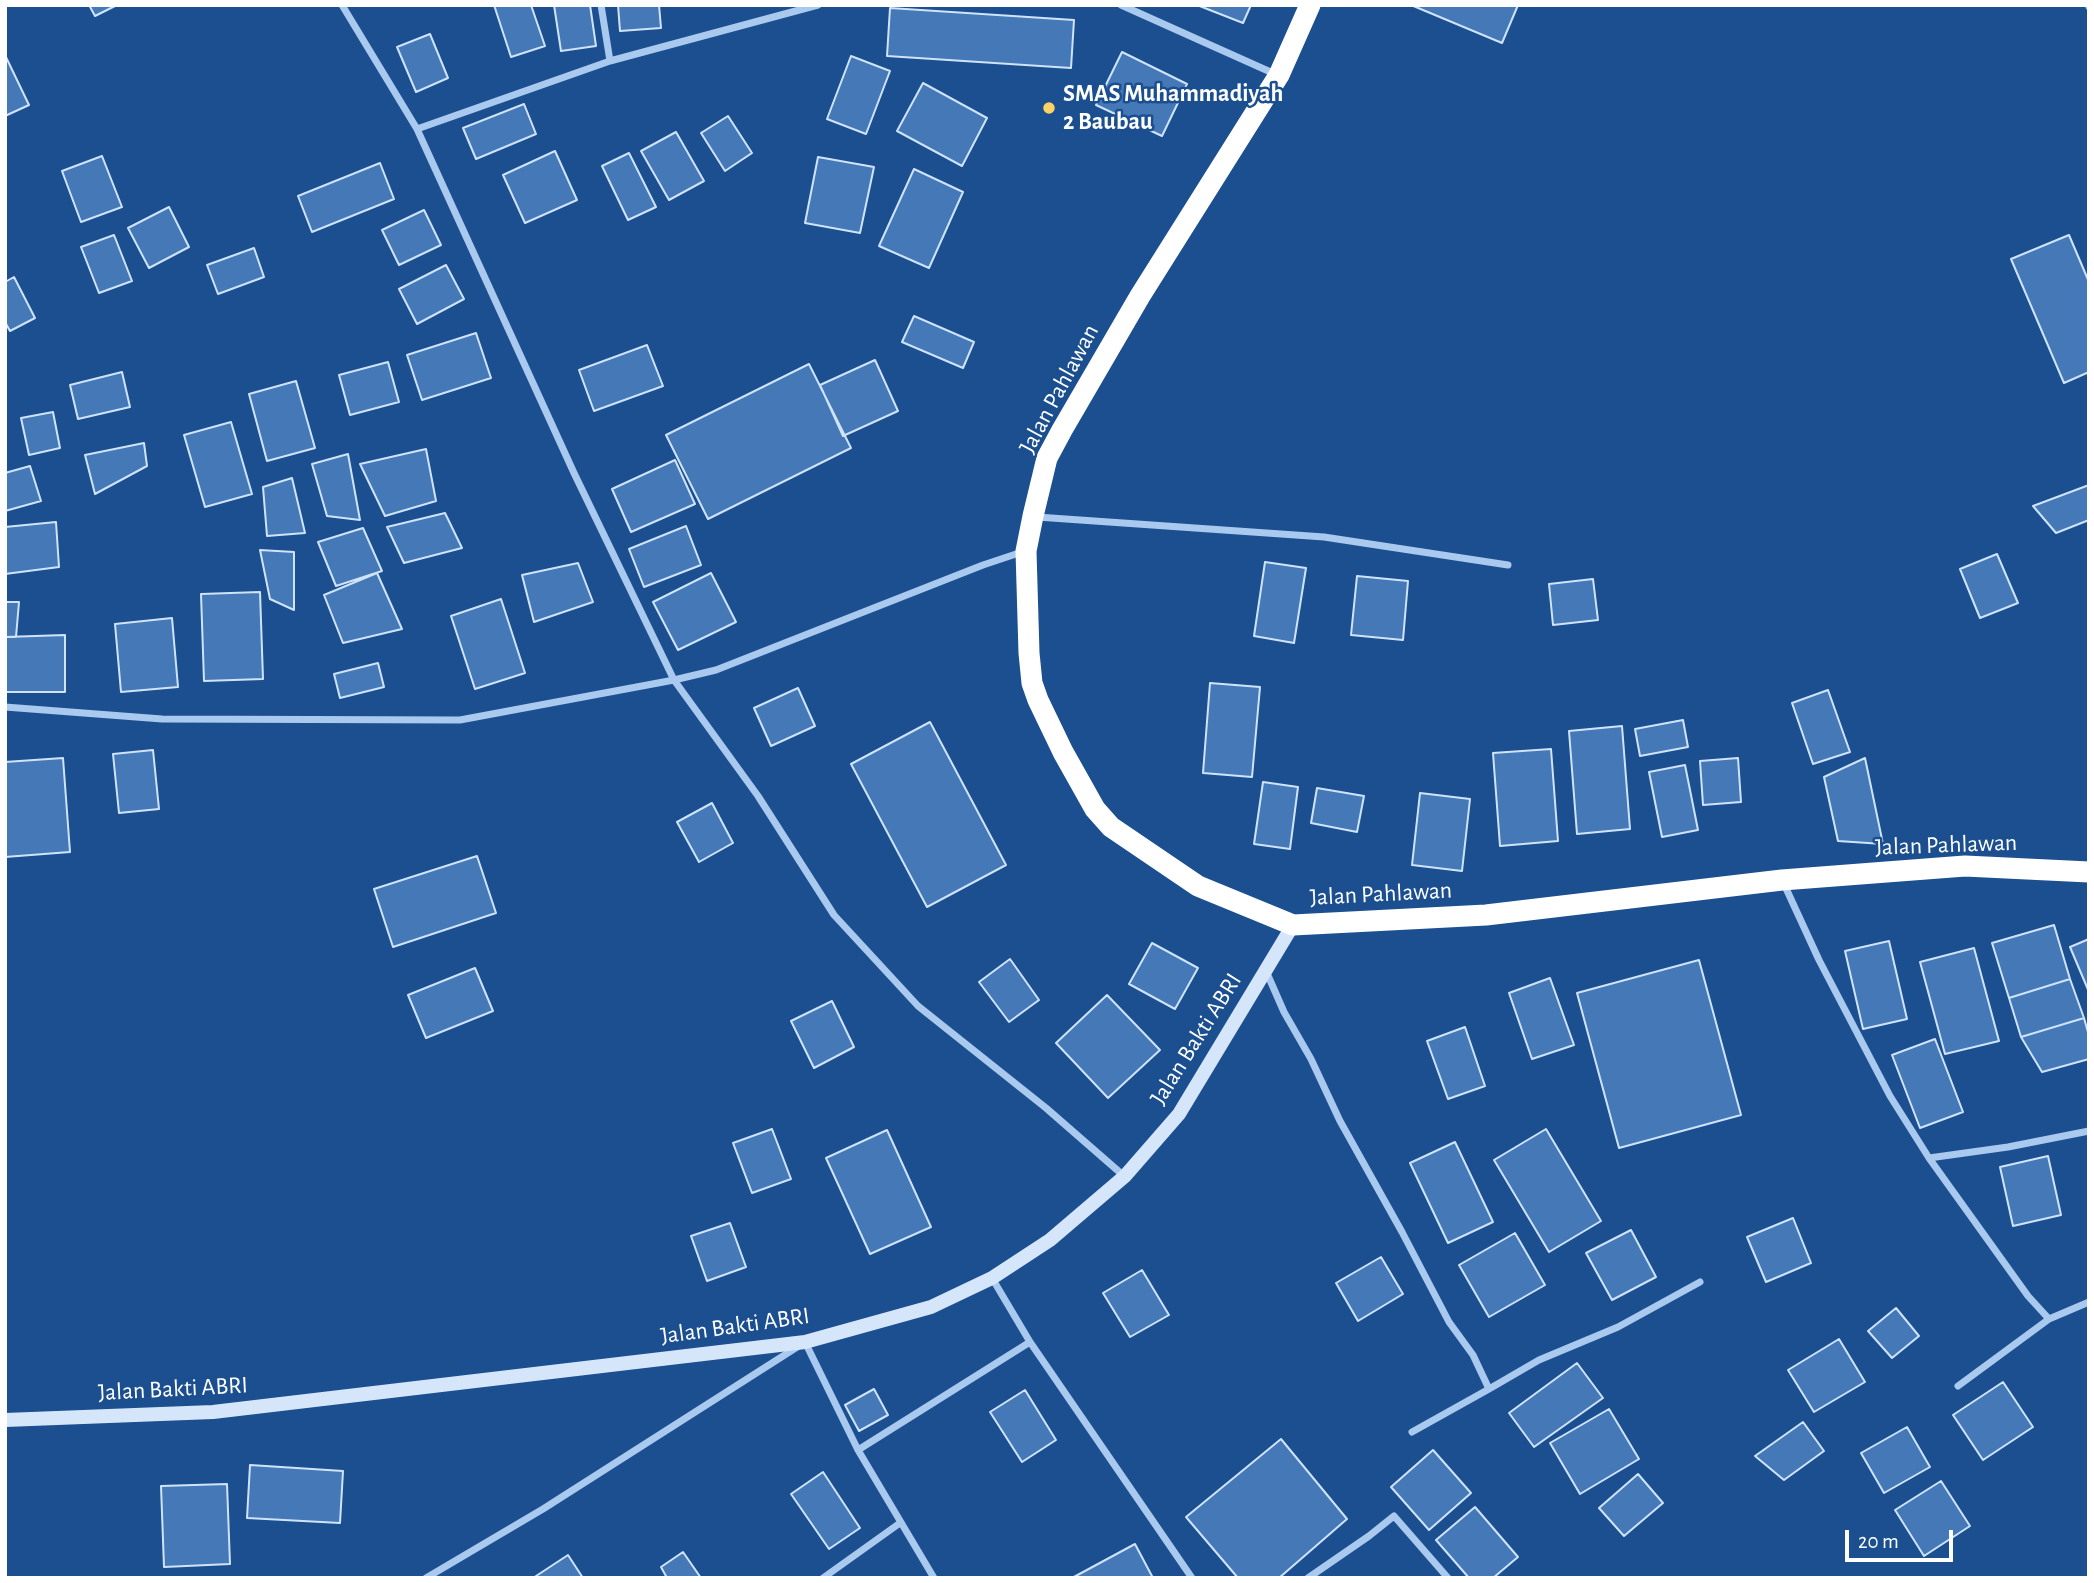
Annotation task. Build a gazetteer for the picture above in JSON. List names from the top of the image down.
{
  "streets": {
    "highway": ["Jalan Pahlawan"],
    "street": ["Jalan Bakti ABRI"]
  },
  "crossings": [
    ["Jalan Pahlawan", "Jalan Bakti ABRI"]
  ],
  "places": ["SMAS Muhammadiyah 2 Baubau"],
  "scale_bar": "20 m"
}
